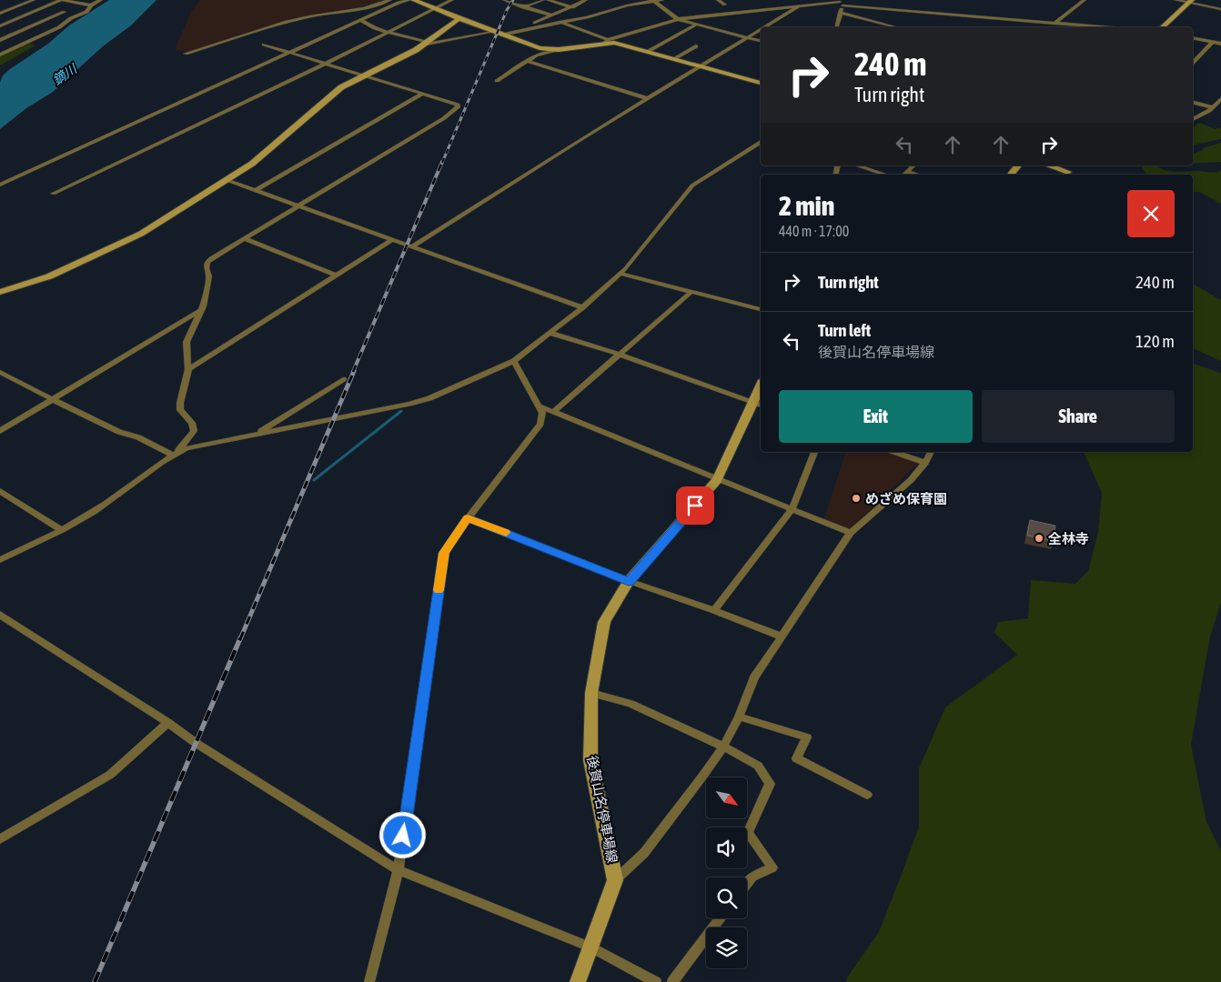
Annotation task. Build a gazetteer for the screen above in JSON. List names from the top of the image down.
{
  "streets": {
    "street": ["後賀山名停車場線"]
  },
  "water": ["鏑川"],
  "places": ["めざめ保育園", "全林寺"],
  "north": "bottom right",
  "page": {
    "turn": ["240 m", "Turn right"],
    "heading": ["2 min", "440 m · 17:00"],
    "list": [
      {
        "name": "Turn right",
        "value": "240 m"
      },
      {
        "name": "Turn left",
        "note": "後賀山名停車場線",
        "value": "120 m"
      }
    ],
    "buttons": ["Exit", "Share"]
  }
}
